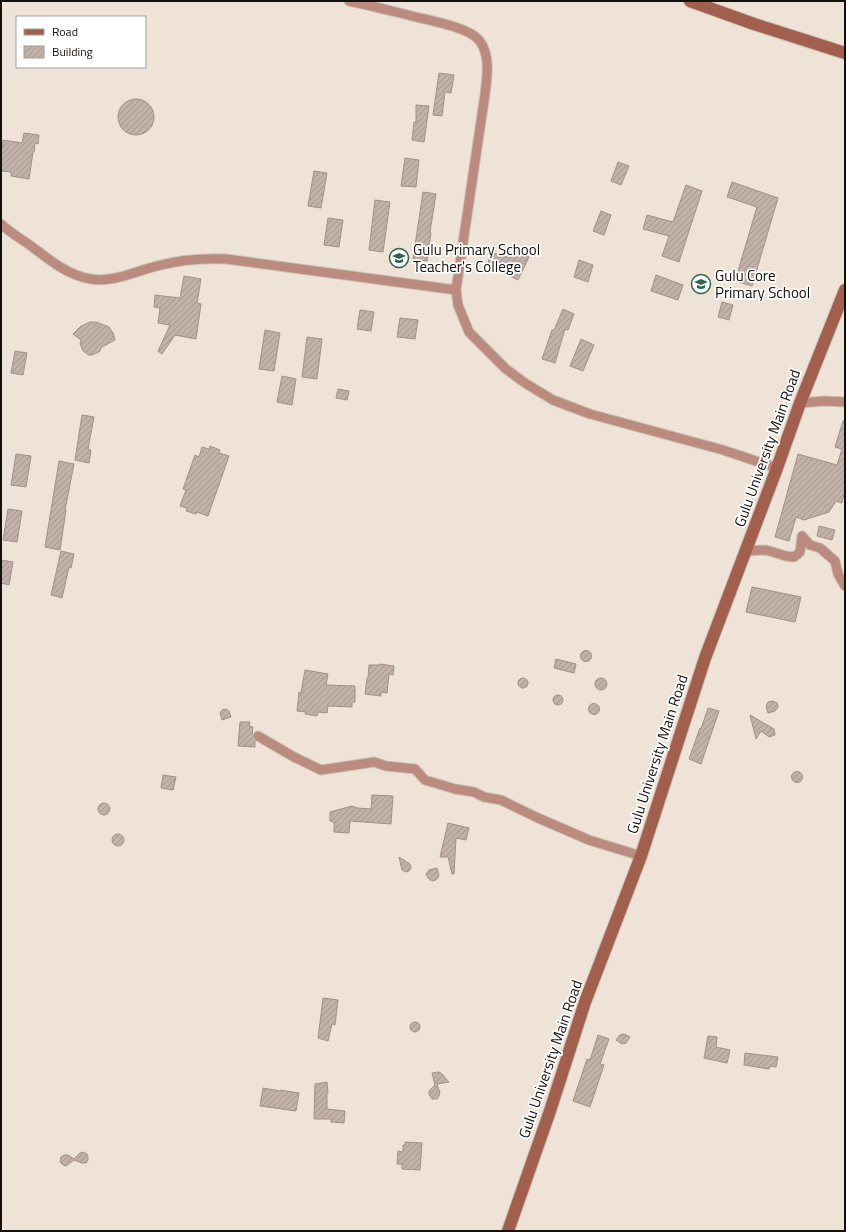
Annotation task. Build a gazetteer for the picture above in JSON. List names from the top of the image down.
{
  "streets": {
    "street": ["Gulu University Main Road"]
  },
  "places": {
    "school or university": ["Gulu Primary School Teacher's College", "Gulu Core Primary School"]
  },
  "legend": ["Road", "Building"]
}
